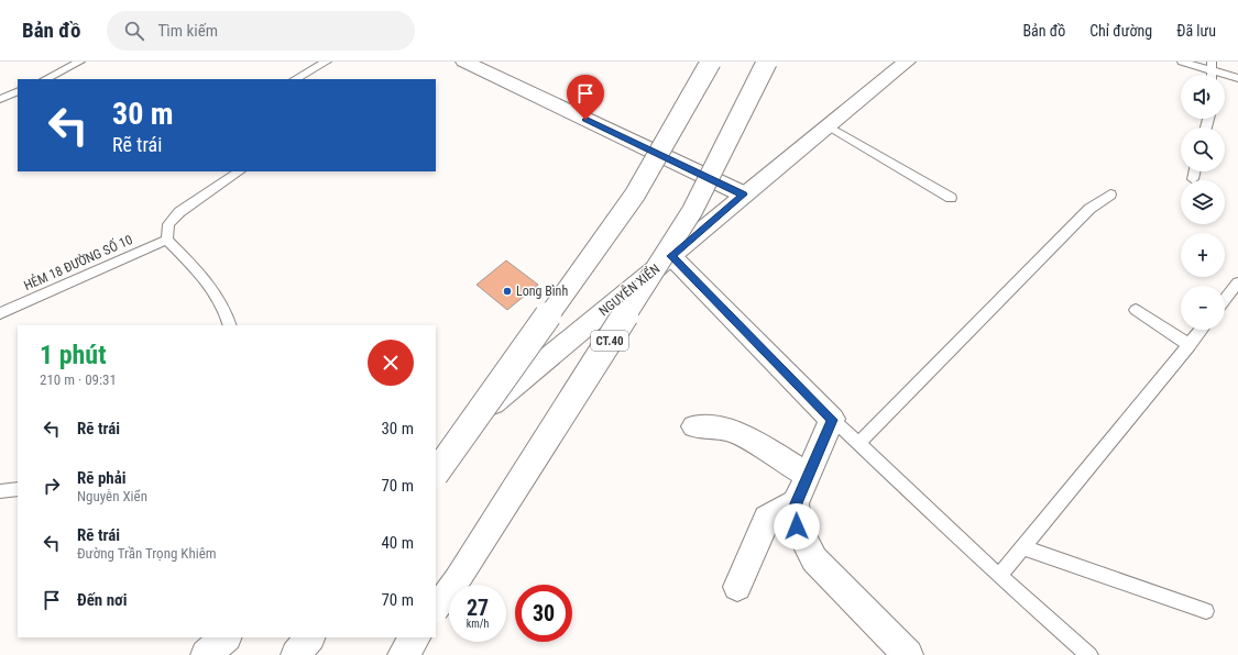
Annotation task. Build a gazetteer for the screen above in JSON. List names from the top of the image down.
{
  "streets": {
    "main road": ["NGUYỄN XIỂN", "CT.40"],
    "lane": ["HẺM 18 ĐƯỜNG SỐ 10"]
  },
  "places": ["Long Bình"],
  "page": {
    "header": "Bản đồ",
    "search": "Tìm kiếm",
    "nav": ["Bản đồ", "Chỉ đường", "Đã lưu"],
    "map_buttons": ["+", "−"],
    "turn": ["30 m", "Rẽ trái"],
    "heading": ["1 phút", "210 m · 09:31"],
    "list": [
      {
        "name": "Rẽ trái",
        "value": "30 m"
      },
      {
        "name": "Rẽ phải",
        "note": "Nguyễn Xiển",
        "value": "70 m"
      },
      {
        "name": "Rẽ trái",
        "note": "Đường Trần Trọng Khiêm",
        "value": "40 m"
      },
      {
        "name": "Đến nơi",
        "value": "70 m"
      }
    ],
    "speed": "27 km/h",
    "limit": "30"
  }
}
